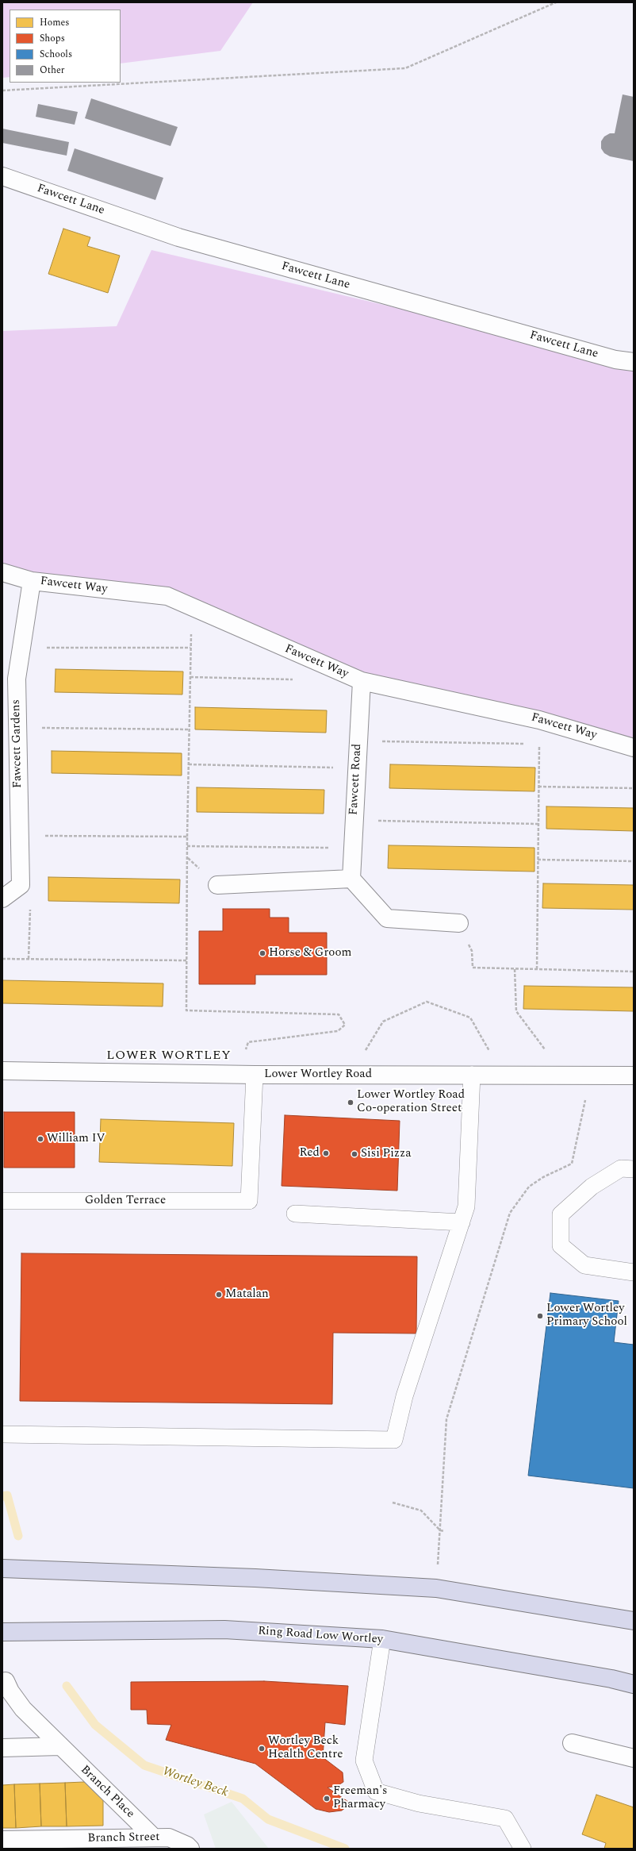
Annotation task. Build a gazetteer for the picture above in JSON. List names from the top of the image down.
{
  "streets": {
    "highway": ["Ring Road Low Wortley"],
    "street": [
      "Fawcett Lane",
      "Fawcett Way",
      "Fawcett Gardens",
      "Fawcett Road",
      "Lower Wortley Road",
      "Branch Place",
      "Branch Street"
    ],
    "lane": ["Golden Terrace"]
  },
  "crossings": [
    ["Fawcett Way", "Fawcett Gardens"],
    ["Fawcett Way", "Fawcett Road"],
    ["Lower Wortley Road", "Golden Terrace"],
    ["Branch Place", "Branch Street"]
  ],
  "districts": ["LOWER WORTLEY"],
  "water": ["Wortley Beck"],
  "places": [
    "Horse & Groom",
    "Lower Wortley Road Co-operation Street",
    "William IV",
    "Red",
    "Sisi Pizza",
    "Matalan",
    "Lower Wortley Primary School",
    "Wortley Beck Health Centre",
    "Freeman's Pharmacy"
  ],
  "legend": [
    "Homes",
    "Shops",
    "Schools",
    "Other"
  ]
}
